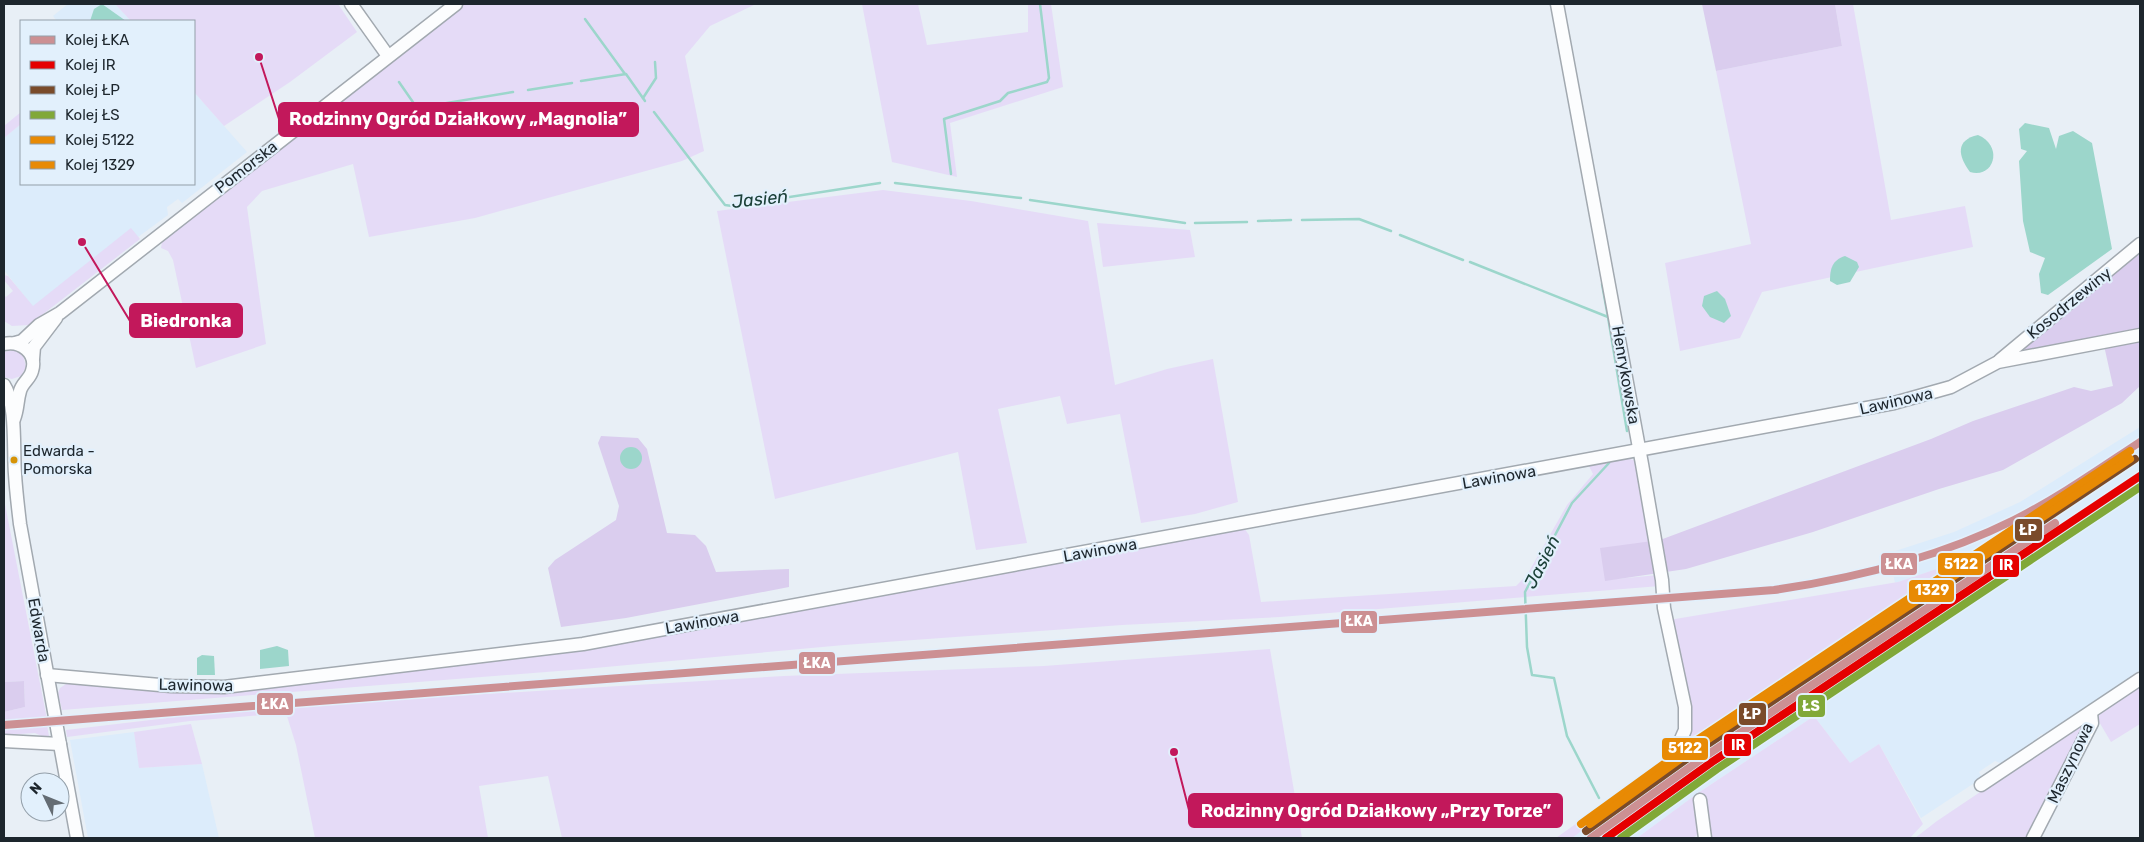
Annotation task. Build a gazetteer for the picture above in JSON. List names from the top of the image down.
{
  "streets": {
    "street": [
      "Pomorska",
      "Kosodrzewiny",
      "Henrykowska",
      "Lawinowa",
      "Edwarda",
      "Maszynowa"
    ]
  },
  "crossings": [
    ["Pomorska", "Edwarda"],
    ["Kosodrzewiny", "Lawinowa"],
    ["Henrykowska", "Lawinowa"],
    ["Lawinowa", "Edwarda"]
  ],
  "water": ["Jasień"],
  "places": [
    "Rodzinny Ogród Działkowy „Magnolia”",
    "Biedronka",
    "Edwarda - Pomorska",
    "Rodzinny Ogród Działkowy „Przy Torze”"
  ],
  "lines": [
    "rail line ŁKA",
    "rail line 5122",
    "rail line ŁP",
    "rail line 1329",
    "rail line IR",
    "rail line ŁS"
  ],
  "legend": [
    "Kolej ŁKA",
    "Kolej IR",
    "Kolej ŁP",
    "Kolej ŁS",
    "Kolej 5122",
    "Kolej 1329"
  ],
  "north": "top left"
}
